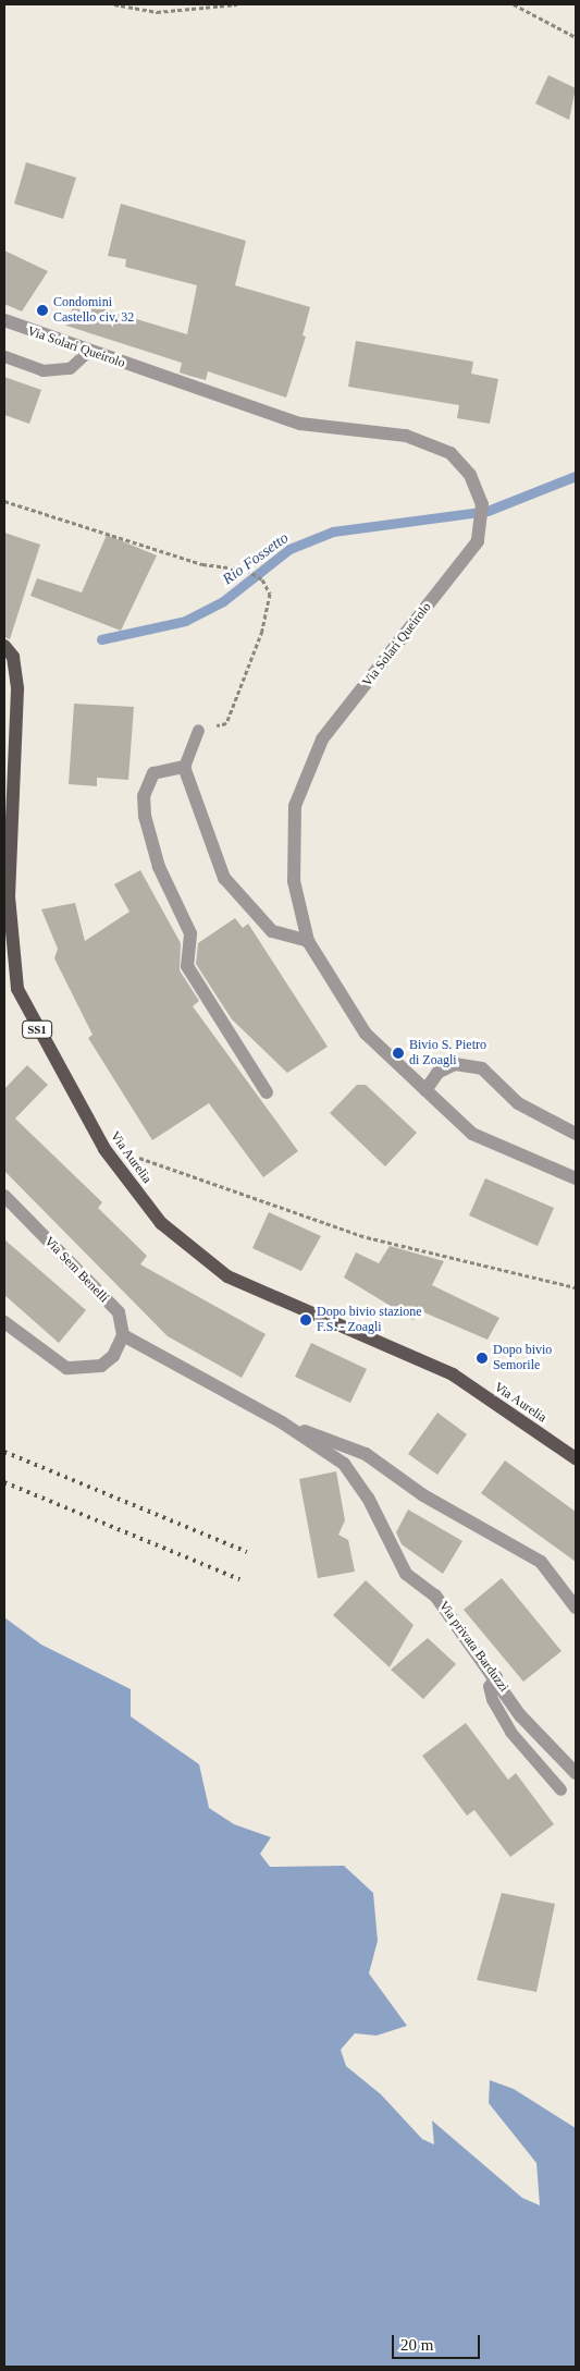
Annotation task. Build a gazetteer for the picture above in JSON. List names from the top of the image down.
{
  "streets": {
    "main road": ["SS1", "Via Aurelia"],
    "street": ["Via Solari Queirolo", "Via Sem Benelli", "Via privata Barduzzi"]
  },
  "crossings": [
    ["Via Sem Benelli", "Via privata Barduzzi"]
  ],
  "water": ["Rio Fossetto"],
  "places": [
    "Condomini Castello civ. 32",
    "Bivio S. Pietro di Zoagli",
    "Dopo bivio stazione F.S. - Zoagli",
    "Dopo bivio Semorile"
  ],
  "scale_bar": "20 m"
}
